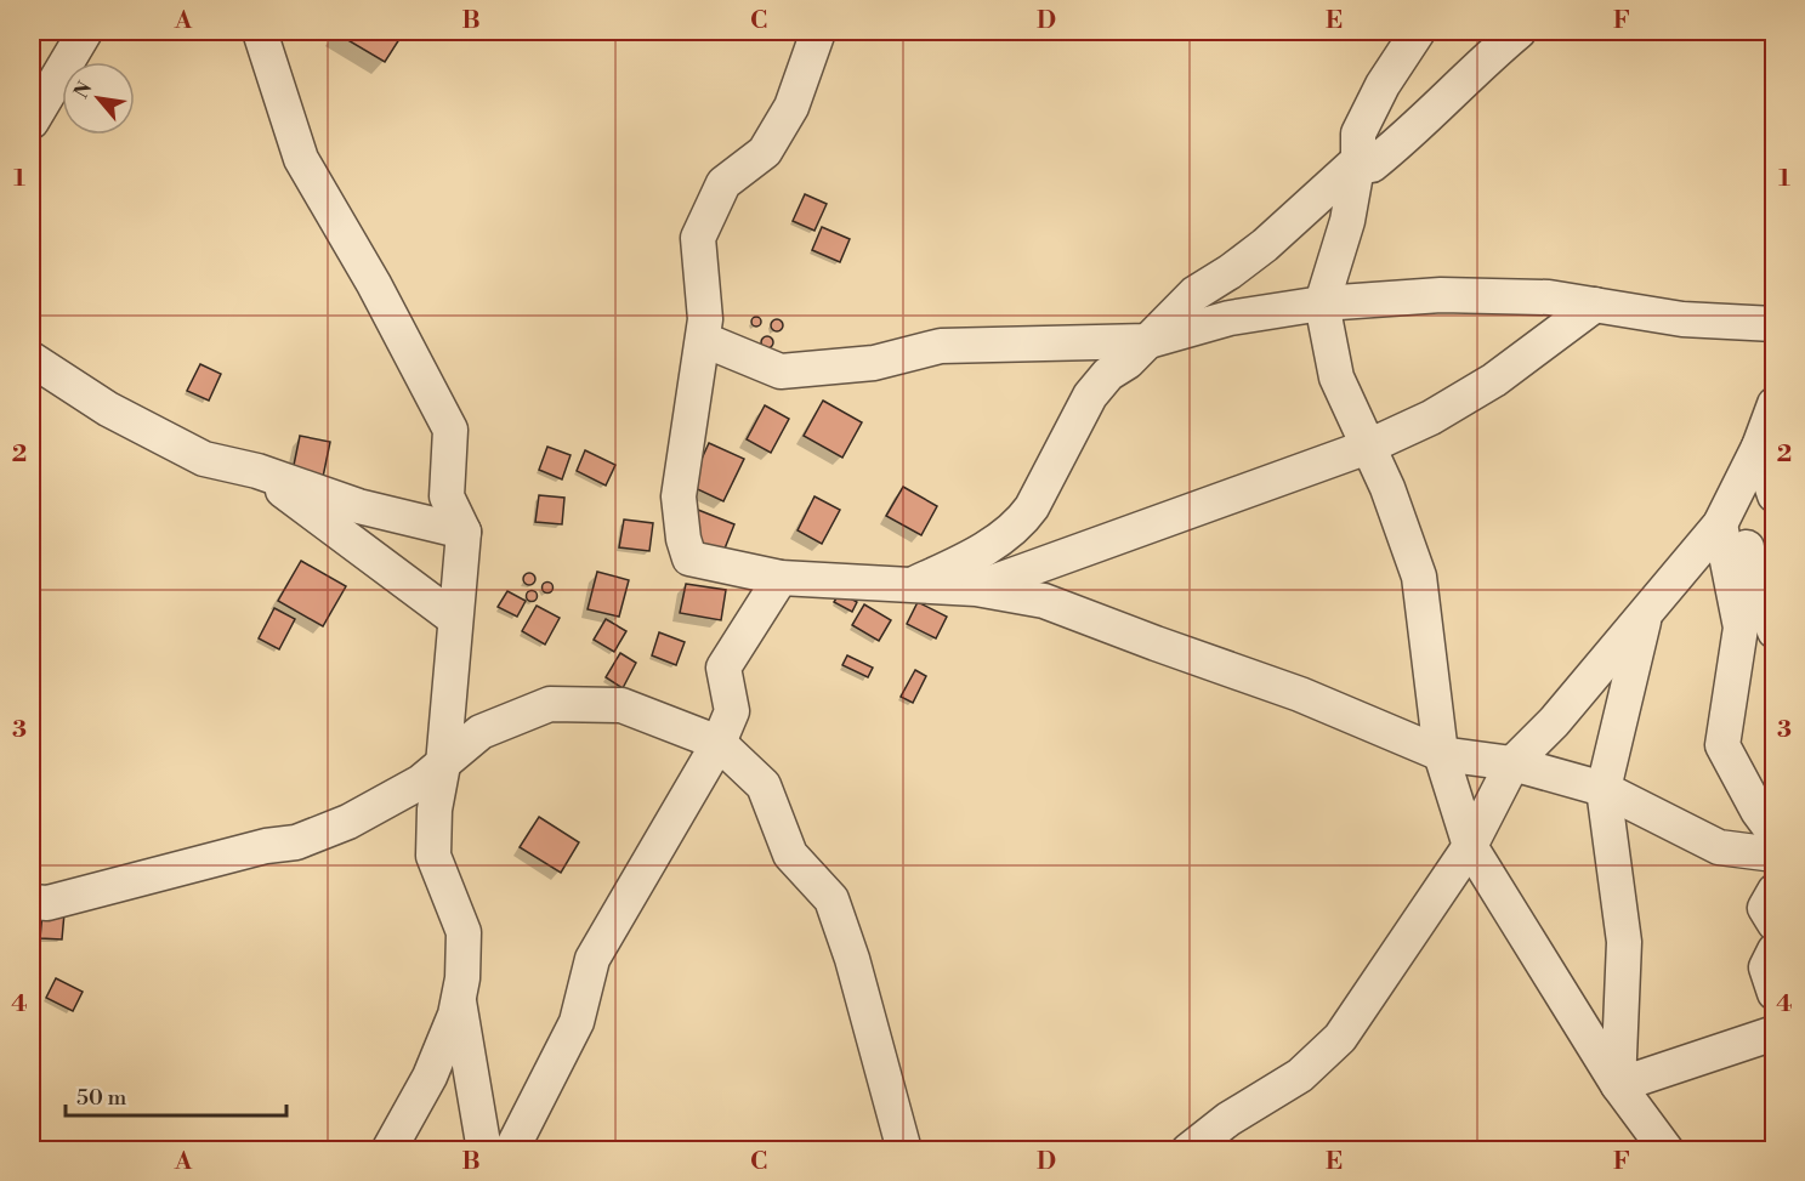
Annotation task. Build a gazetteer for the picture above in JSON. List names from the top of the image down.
{
  "scale_bar": "50 m",
  "north": "top left",
  "grid": {
    "columns": [
      "A",
      "B",
      "C",
      "D",
      "E",
      "F"
    ],
    "rows": [
      "1",
      "2",
      "3",
      "4"
    ]
  }
}
